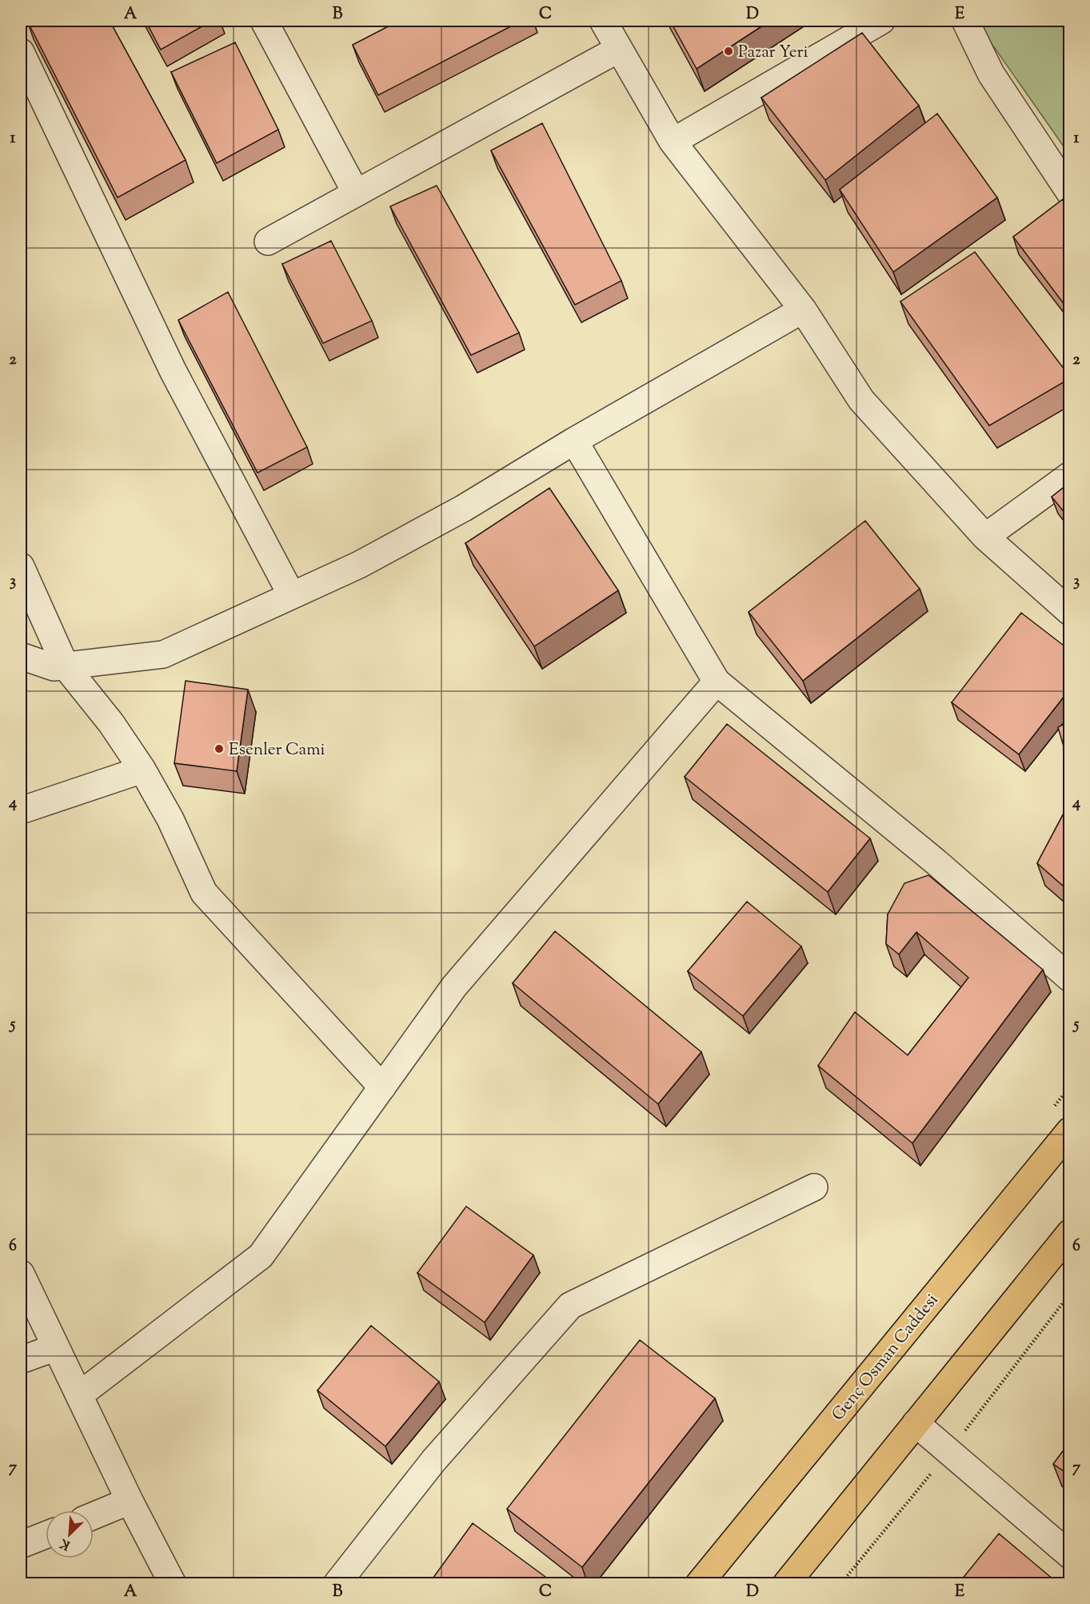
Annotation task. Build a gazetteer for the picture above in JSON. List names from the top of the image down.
{
  "streets": {
    "main road": ["Genç Osman Caddesi"]
  },
  "places": ["Pazar Yeri", "Esenler Cami"],
  "north": "bottom left",
  "grid": {
    "columns": [
      "A",
      "B",
      "C",
      "D",
      "E"
    ],
    "rows": [
      "1",
      "2",
      "3",
      "4",
      "5",
      "6",
      "7"
    ]
  }
}
